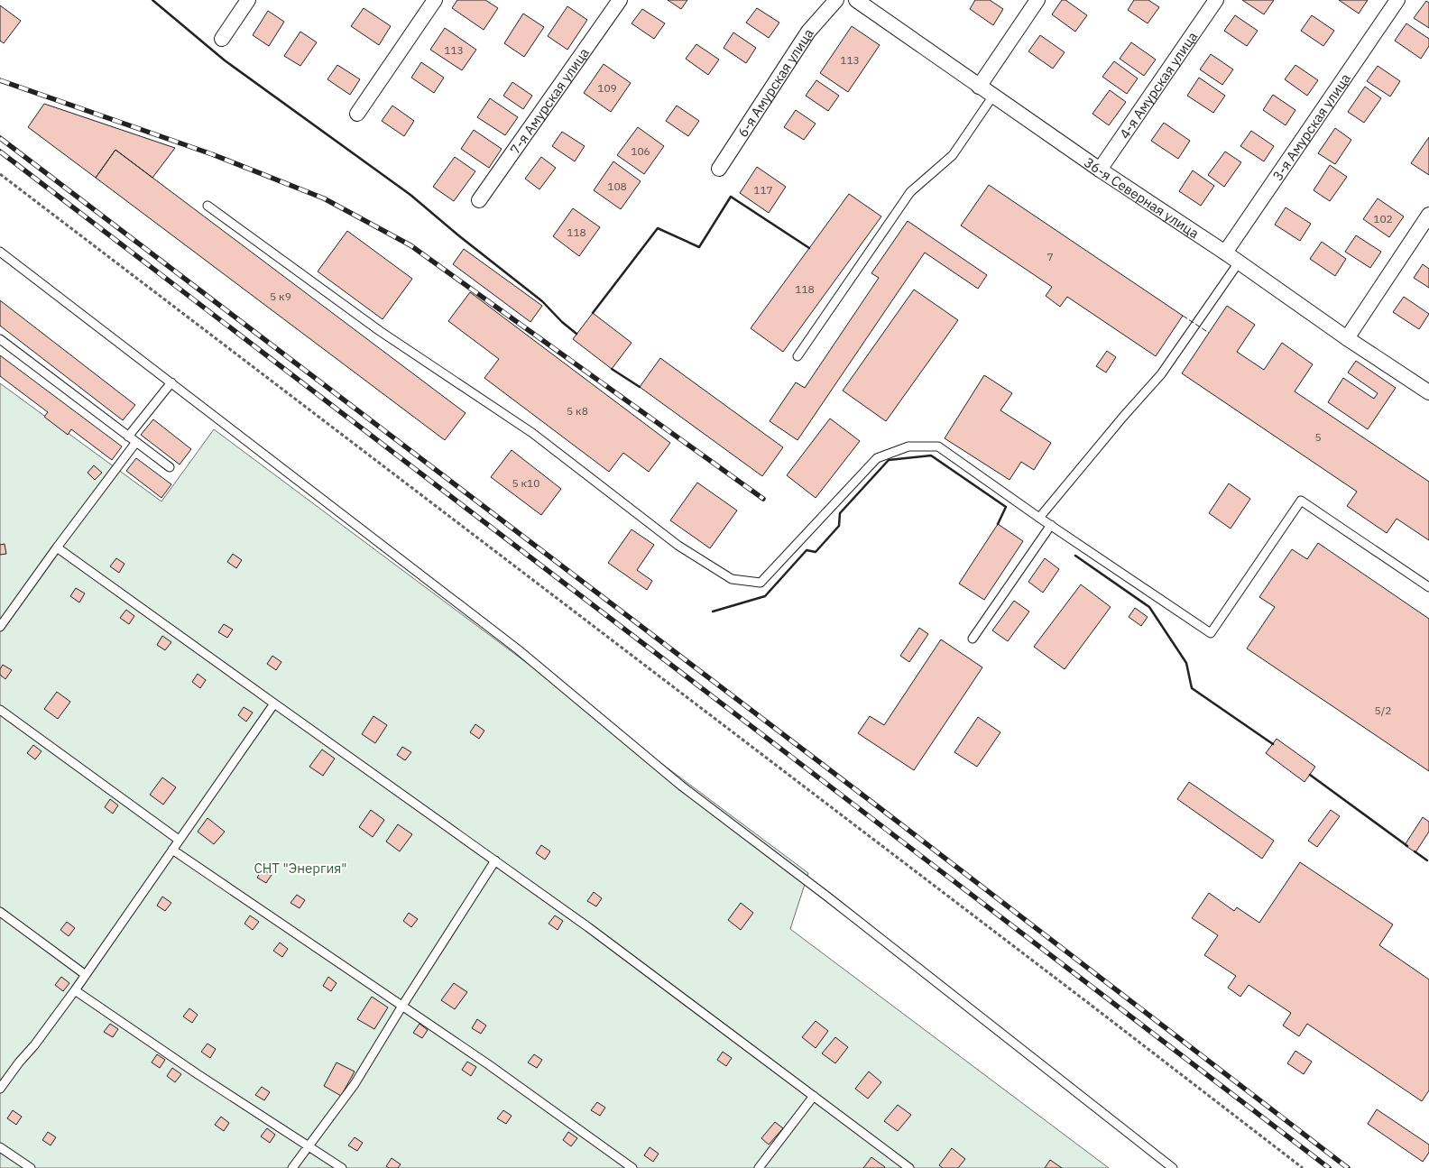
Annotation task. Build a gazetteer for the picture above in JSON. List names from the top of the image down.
{
  "streets": {
    "street": [
      "6-я Амурская улица",
      "4-я Амурская улица",
      "7-я Амурская улица",
      "3-я Амурская улица",
      "36-я Северная улица"
    ]
  },
  "crossings": [
    ["4-я Амурская улица", "36-я Северная улица"],
    ["3-я Амурская улица", "36-я Северная улица"]
  ],
  "parks": ["СНТ \"Энергия\""],
  "house_numbers": [
    "113",
    "113",
    "109",
    "106",
    "108",
    "117",
    "102",
    "118",
    "7",
    "118",
    "5 к9",
    "5 к8",
    "5",
    "5 к10",
    "5/2"
  ]
}
